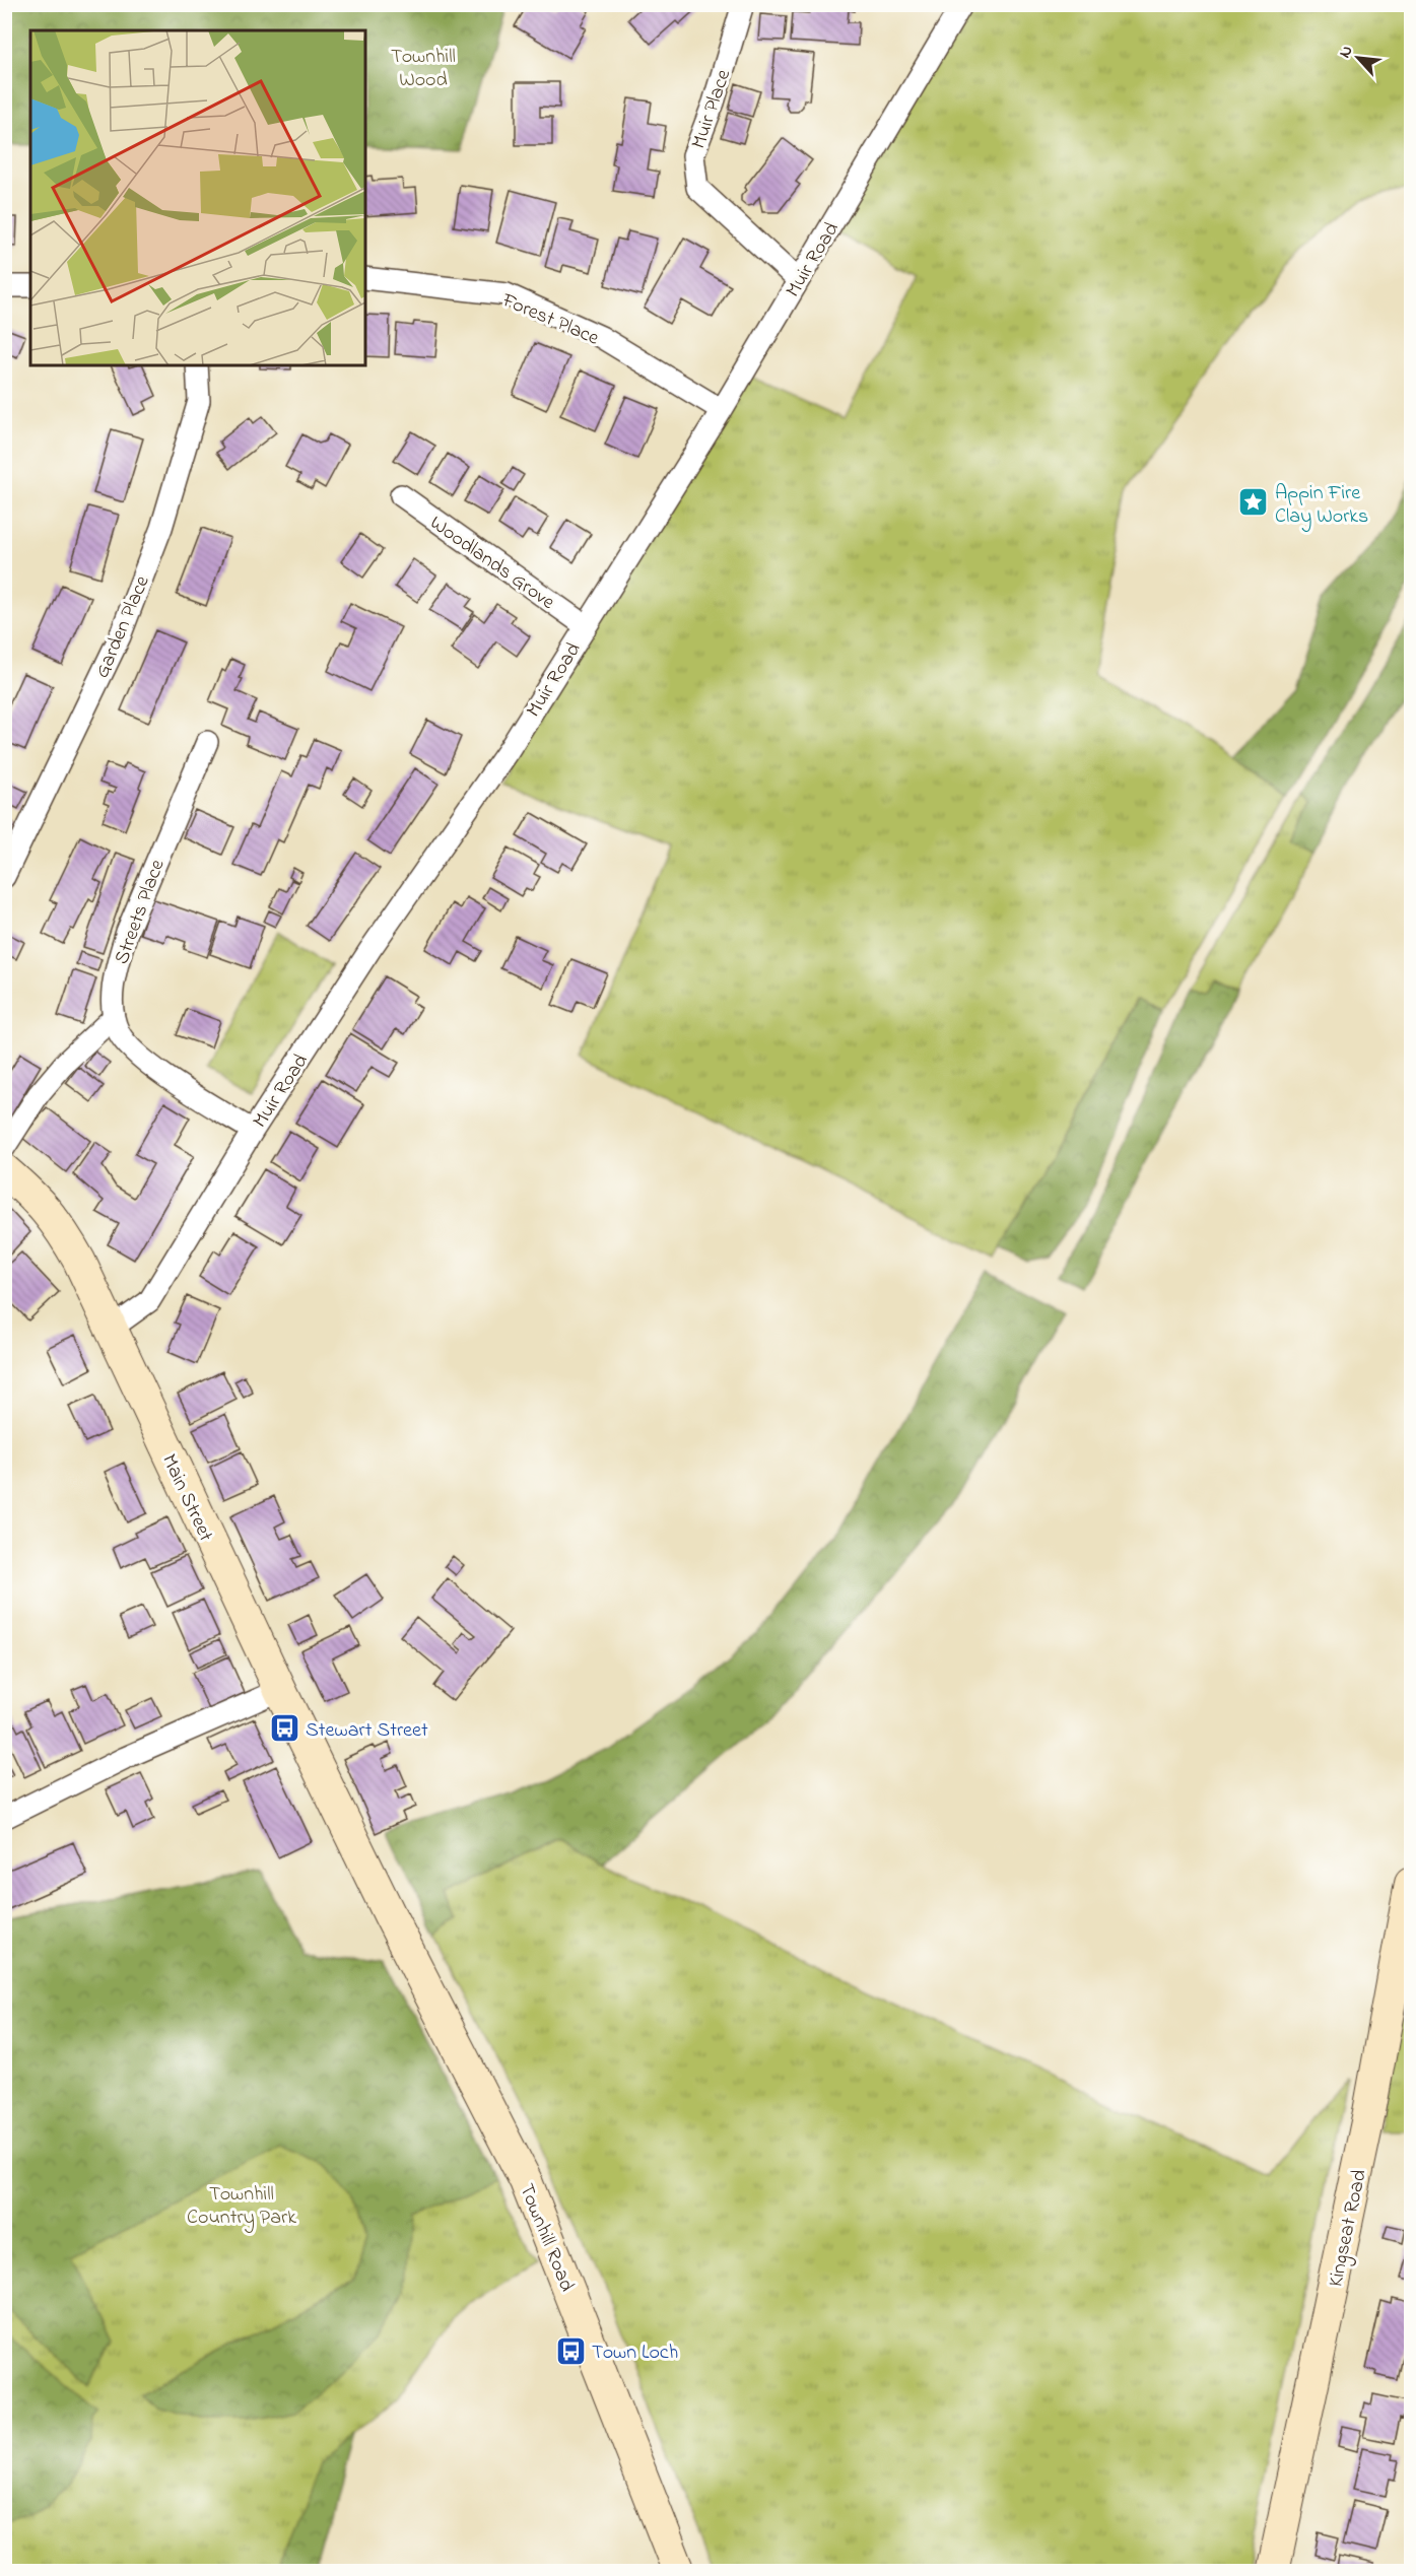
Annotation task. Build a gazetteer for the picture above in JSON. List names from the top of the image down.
{
  "streets": {
    "street": [
      "Muir Place",
      "Muir Road",
      "Forest Place",
      "Woodlands Grove",
      "Garden Place",
      "Streets Place",
      "Main Street",
      "Kingseat Road",
      "Townhill Road"
    ]
  },
  "crossings": [
    ["Muir Place", "Muir Road"],
    ["Muir Road", "Forest Place"],
    ["Muir Road", "Woodlands Grove"],
    ["Muir Road", "Streets Place"],
    ["Muir Road", "Main Street"],
    ["Main Street", "Townhill Road"]
  ],
  "parks": ["Townhill Wood", "Townhill Country Park"],
  "places": {
    "place": ["Appin Fire Clay Works"],
    "bus stop": ["Stewart Street", "Town Loch"]
  },
  "north": "top left"
}
